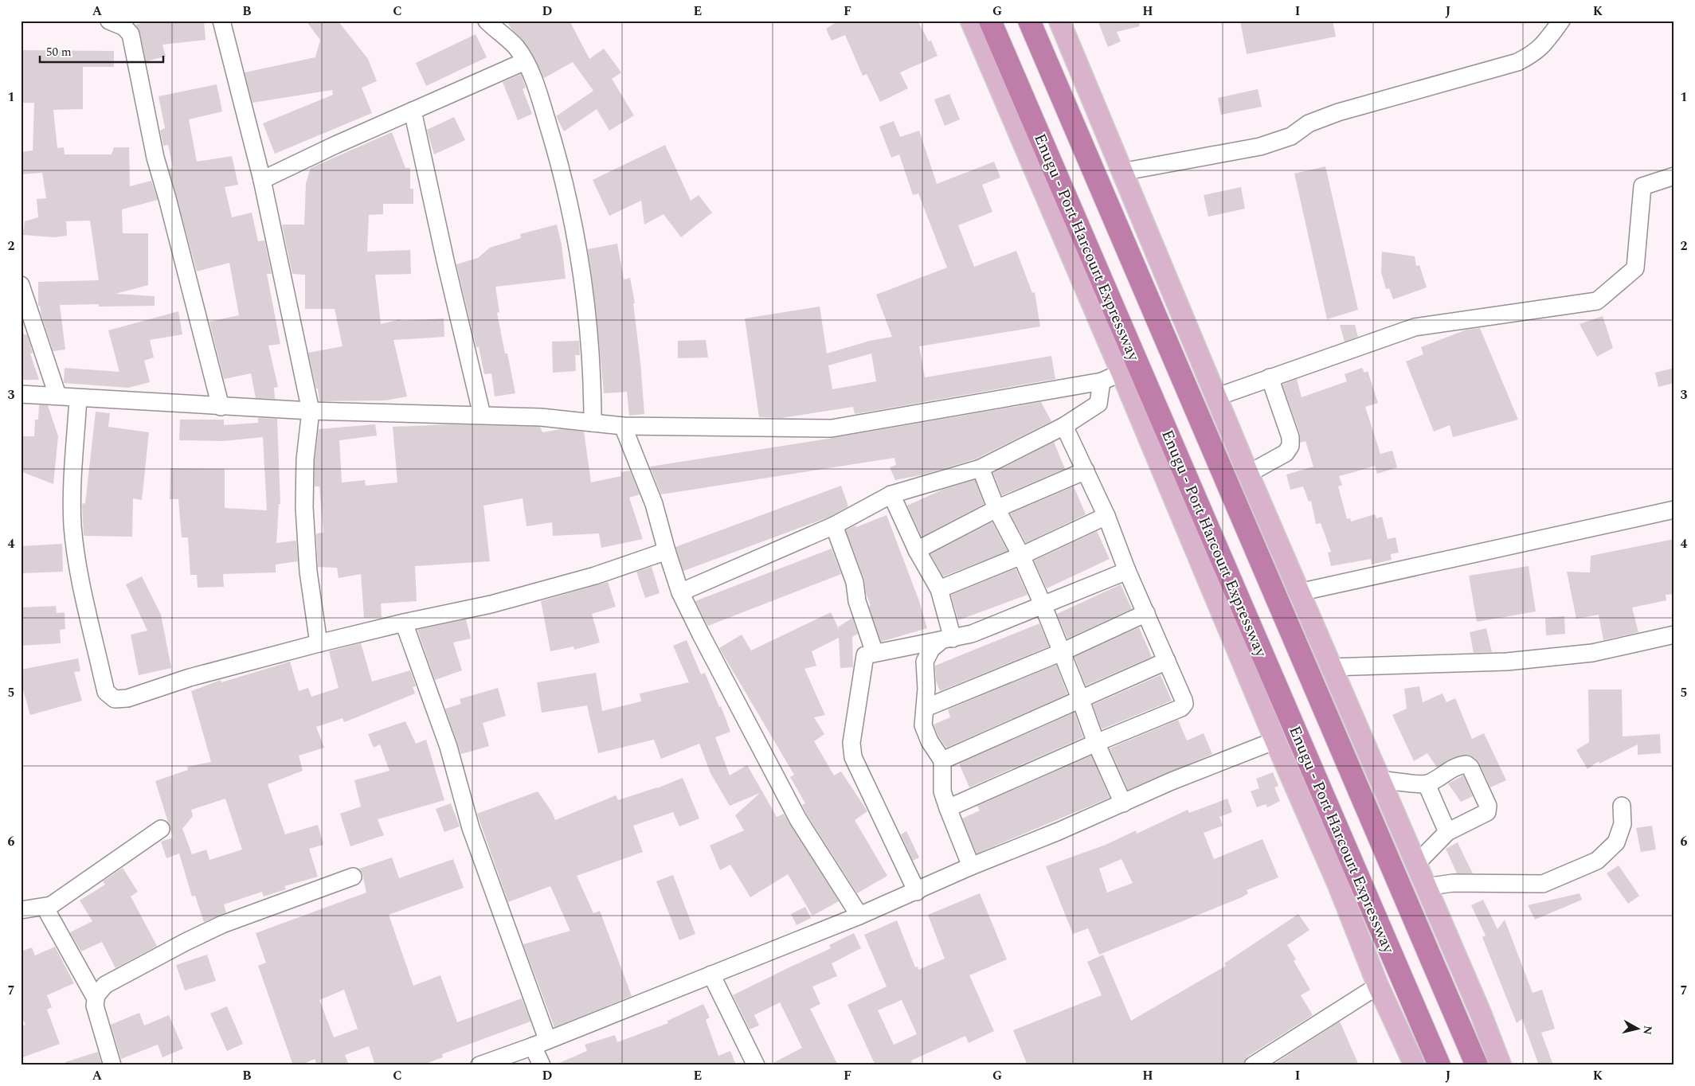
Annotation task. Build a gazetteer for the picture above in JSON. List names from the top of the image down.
{
  "streets": {
    "highway": ["Enugu - Port Harcourt Expressway"]
  },
  "scale_bar": "50 m",
  "north": "right",
  "grid": {
    "columns": [
      "A",
      "B",
      "C",
      "D",
      "E",
      "F",
      "G",
      "H",
      "I",
      "J",
      "K"
    ],
    "rows": [
      "1",
      "2",
      "3",
      "4",
      "5",
      "6",
      "7"
    ]
  }
}
